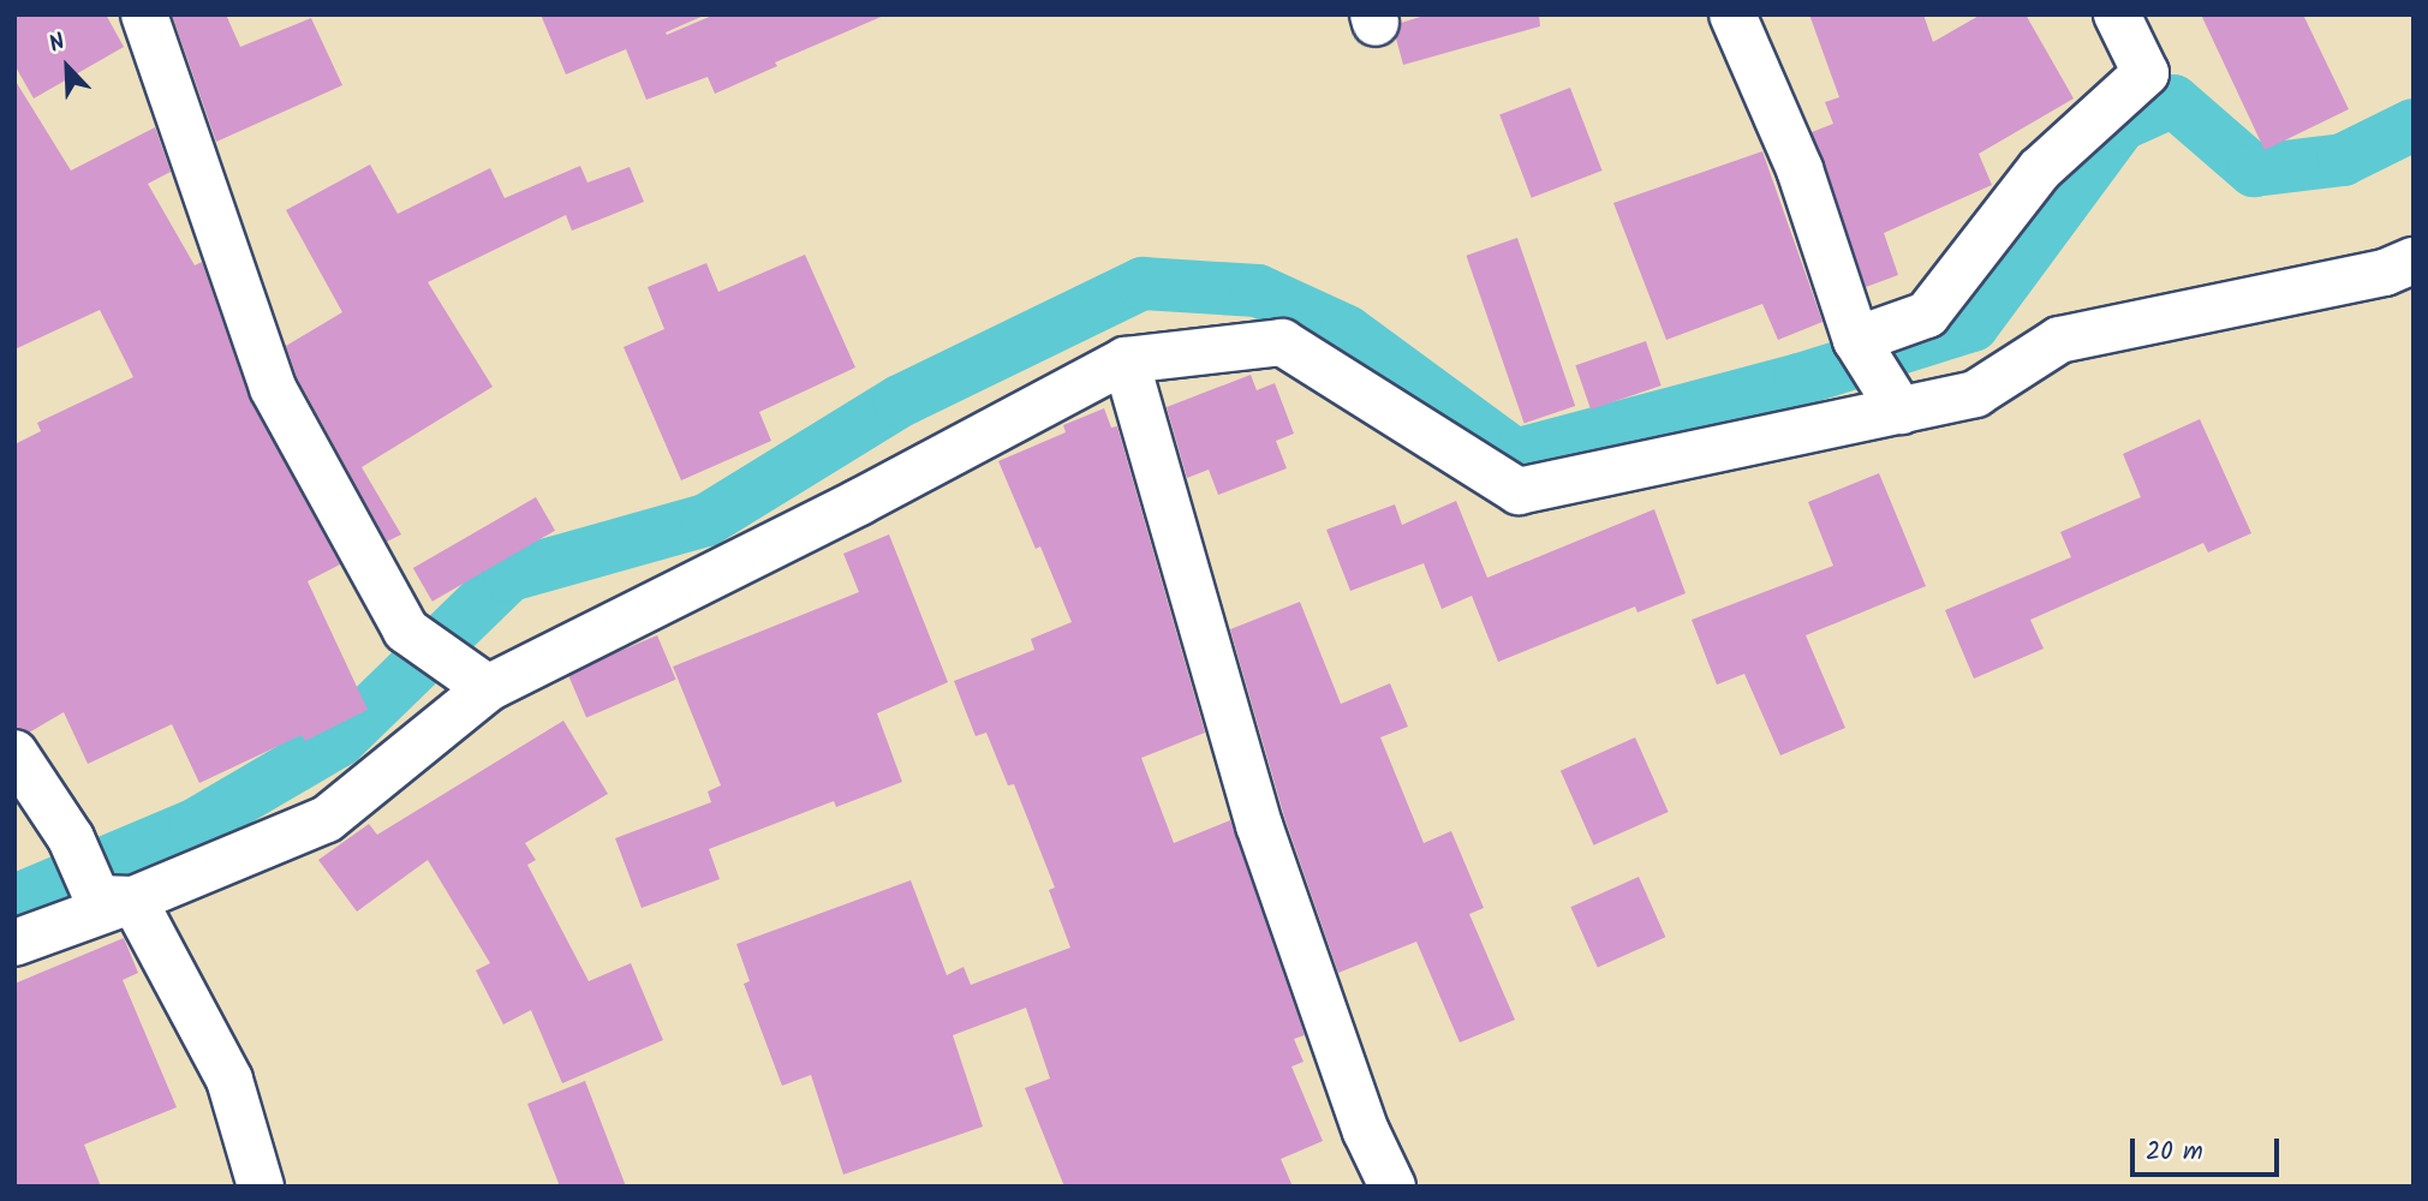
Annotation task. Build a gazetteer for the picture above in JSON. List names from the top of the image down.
{
  "scale_bar": "20 m",
  "north": "top left"
}
